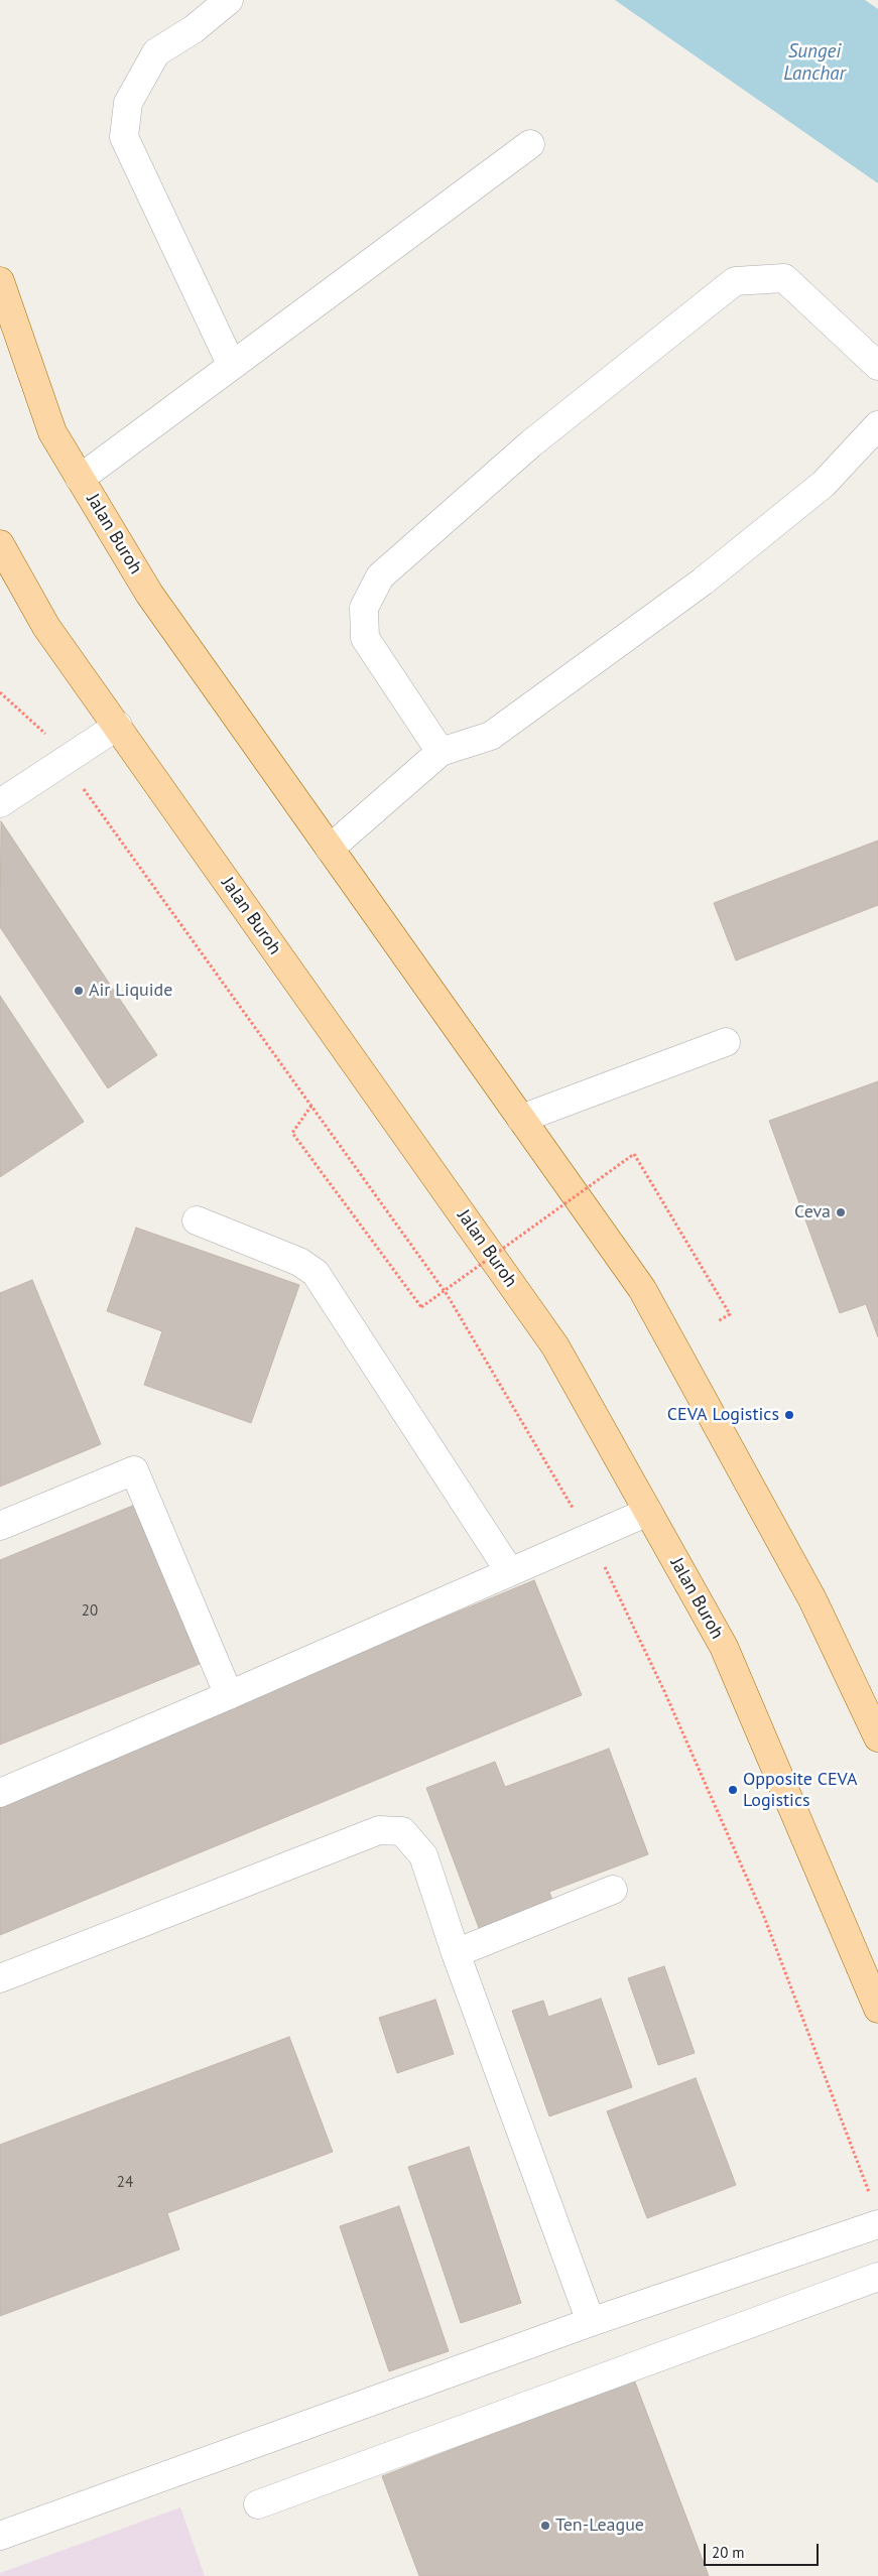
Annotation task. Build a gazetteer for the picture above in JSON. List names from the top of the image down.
{
  "streets": {
    "main road": ["Jalan Buroh"]
  },
  "water": ["Sungei Lanchar"],
  "places": [
    "Air Liquide",
    "Ceva",
    "CEVA Logistics",
    "Opposite CEVA Logistics",
    "Ten-League"
  ],
  "house_numbers": ["20", "24"],
  "scale_bar": "20 m"
}
